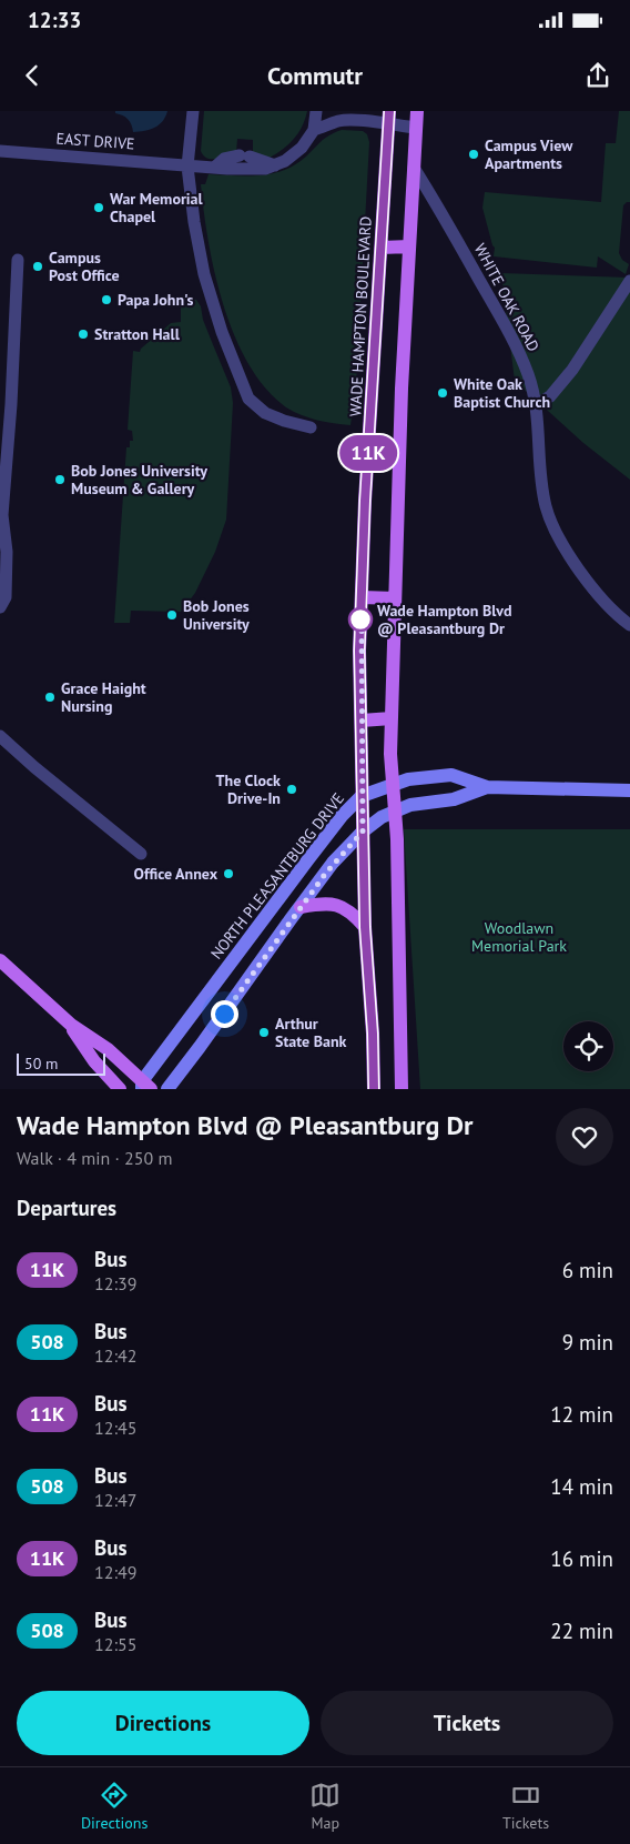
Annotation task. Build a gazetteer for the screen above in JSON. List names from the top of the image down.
{
  "streets": {
    "main road": ["WADE HAMPTON BOULEVARD", "NORTH PLEASANTBURG DRIVE"],
    "street": ["EAST DRIVE", "WHITE OAK ROAD"]
  },
  "crossings": [
    ["WADE HAMPTON BOULEVARD", "NORTH PLEASANTBURG DRIVE"]
  ],
  "parks": ["Woodlawn Memorial Park"],
  "places": [
    "Campus View Apartments",
    "War Memorial Chapel",
    "Campus Post Office",
    "Papa John's",
    "Stratton Hall",
    "White Oak Baptist Church",
    "Bob Jones University Museum & Gallery",
    "Bob Jones University",
    "Wade Hampton Blvd @ Pleasantburg Dr",
    "Grace Haight Nursing",
    "The Clock Drive-In",
    "Office Annex",
    "Arthur State Bank"
  ],
  "lines": ["bus line 11K"],
  "scale_bar": "50 m",
  "page": {
    "status": "12:33",
    "header": "Commutr",
    "on_map": "11K",
    "scale": "50 m",
    "heading": [
      ["Wade Hampton Blvd @ Pleasantburg Dr", "Walk · 4 min · 250 m"],
      "Departures"
    ],
    "list": [
      {
        "mark": "11K",
        "name": "Bus",
        "note": "12:39",
        "value": "6 min"
      },
      {
        "mark": "508",
        "name": "Bus",
        "note": "12:42",
        "value": "9 min"
      },
      {
        "mark": "11K",
        "name": "Bus",
        "note": "12:45",
        "value": "12 min"
      },
      {
        "mark": "508",
        "name": "Bus",
        "note": "12:47",
        "value": "14 min"
      },
      {
        "mark": "11K",
        "name": "Bus",
        "note": "12:49",
        "value": "16 min"
      },
      {
        "mark": "508",
        "name": "Bus",
        "note": "12:55",
        "value": "22 min"
      }
    ],
    "buttons": ["Directions", "Tickets"],
    "tabs": ["Directions", "Map", "Tickets"]
  }
}
